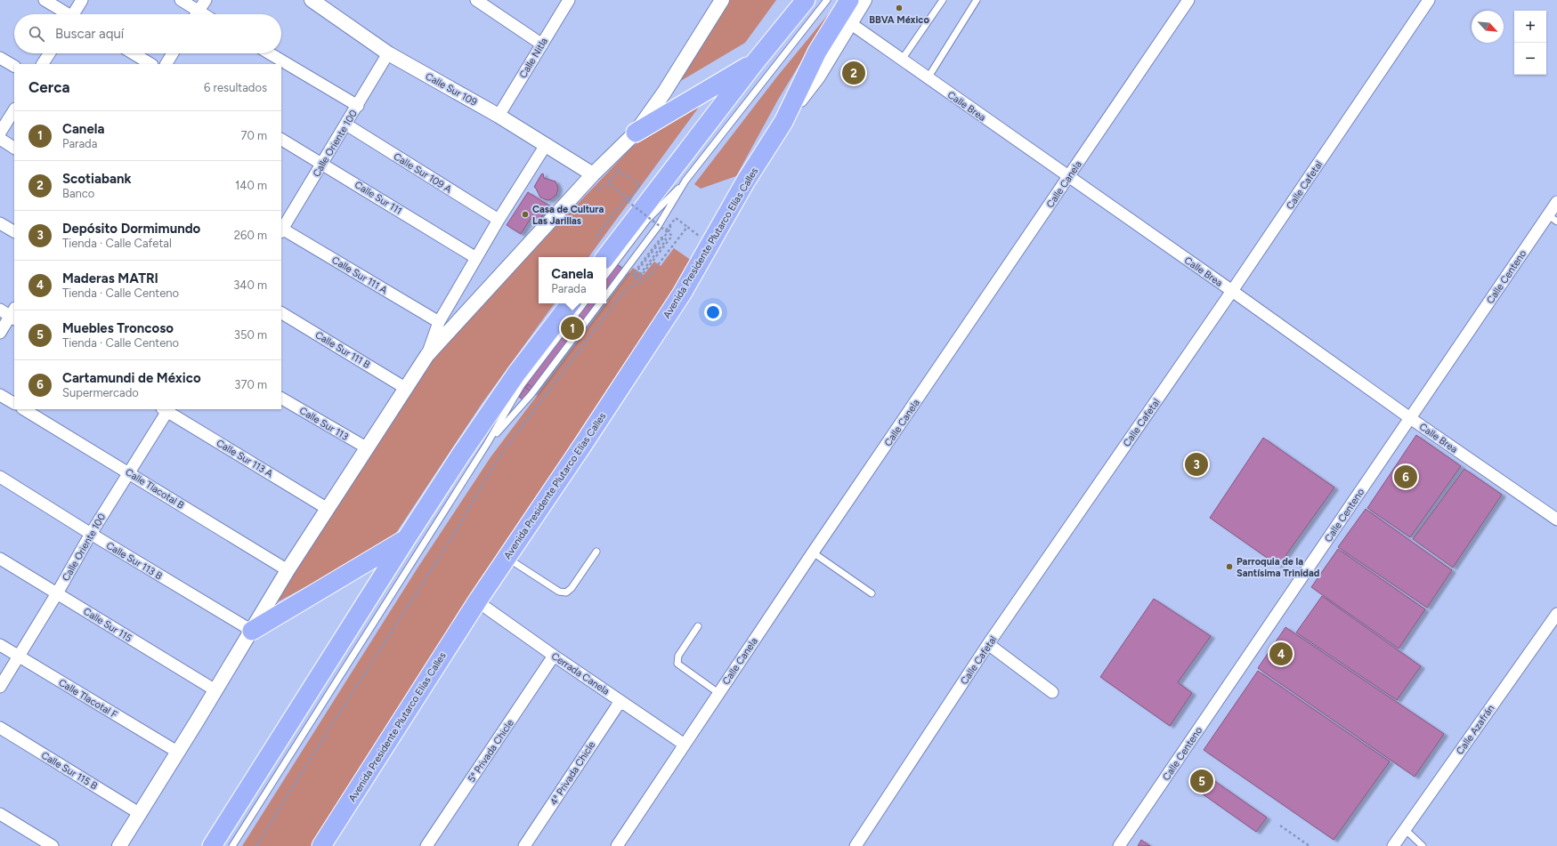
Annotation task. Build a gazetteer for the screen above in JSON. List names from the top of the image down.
{
  "streets": {
    "main road": ["Avenida Presidente Plutarco Elías Calles"],
    "street": [
      "Calle Nitla",
      "Calle Sur 109",
      "Calle Brea",
      "Calle Oriente 100",
      "Calle Sur 109 A",
      "Calle Canela",
      "Calle Cafetal",
      "Calle Sur 111",
      "Calle Sur 111 A",
      "Calle Centeno",
      "Calle Sur 111 B",
      "Calle Sur 113",
      "Calle Sur 113 A",
      "Calle Tlacotal B",
      "Calle Sur 113 B",
      "Calle Sur 115",
      "Cerrada Canela",
      "Calle Tlacotal F",
      "Calle Azafrán",
      "5ª Privada Chicle",
      "Calle Sur 115 B",
      "4ª Privada Chicle"
    ]
  },
  "crossings": [
    ["Calle Nitla", "Calle Sur 109"],
    ["Calle Sur 109", "Calle Oriente 100"],
    ["Calle Brea", "Calle Canela"],
    ["Calle Brea", "Calle Cafetal"],
    ["Calle Brea", "Avenida Presidente Plutarco Elías Calles"],
    ["Calle Brea", "Calle Centeno"],
    ["Calle Oriente 100", "Calle Sur 109 A"],
    ["Calle Oriente 100", "Calle Sur 111"],
    ["Calle Oriente 100", "Calle Sur 111 A"],
    ["Calle Oriente 100", "Calle Sur 113 A"],
    ["Calle Oriente 100", "Calle Tlacotal B"],
    ["Calle Oriente 100", "Calle Sur 113 B"],
    ["Calle Oriente 100", "Calle Sur 115"],
    ["Calle Oriente 100", "Calle Tlacotal F"],
    ["Calle Canela", "Cerrada Canela"],
    ["Avenida Presidente Plutarco Elías Calles", "Cerrada Canela"],
    ["Cerrada Canela", "5ª Privada Chicle"],
    ["Cerrada Canela", "4ª Privada Chicle"]
  ],
  "places": ["BBVA México", "Casa de Cultura Las Jarillas", "Parroquia de la Santísima Trinidad"],
  "north": "bottom right",
  "page": {
    "map_buttons": ["+", "−"],
    "search": "Buscar aquí",
    "pins": [
      "2",
      "1",
      "3",
      "6",
      "4",
      "5"
    ],
    "heading": ["Cerca", "6 resultados"],
    "list": [
      {
        "mark": "1",
        "name": "Canela",
        "note": "Parada",
        "value": "70 m"
      },
      {
        "mark": "2",
        "name": "Scotiabank",
        "note": "Banco",
        "value": "140 m"
      },
      {
        "mark": "3",
        "name": "Depósito Dormimundo",
        "note": "Tienda · Calle Cafetal",
        "value": "260 m"
      },
      {
        "mark": "4",
        "name": "Maderas MATRI",
        "note": "Tienda · Calle Centeno",
        "value": "340 m"
      },
      {
        "mark": "5",
        "name": "Muebles Troncoso",
        "note": "Tienda · Calle Centeno",
        "value": "350 m"
      },
      {
        "mark": "6",
        "name": "Cartamundi de México",
        "note": "Supermercado",
        "value": "370 m"
      }
    ],
    "popup": ["Canela", "Parada"]
  }
}
